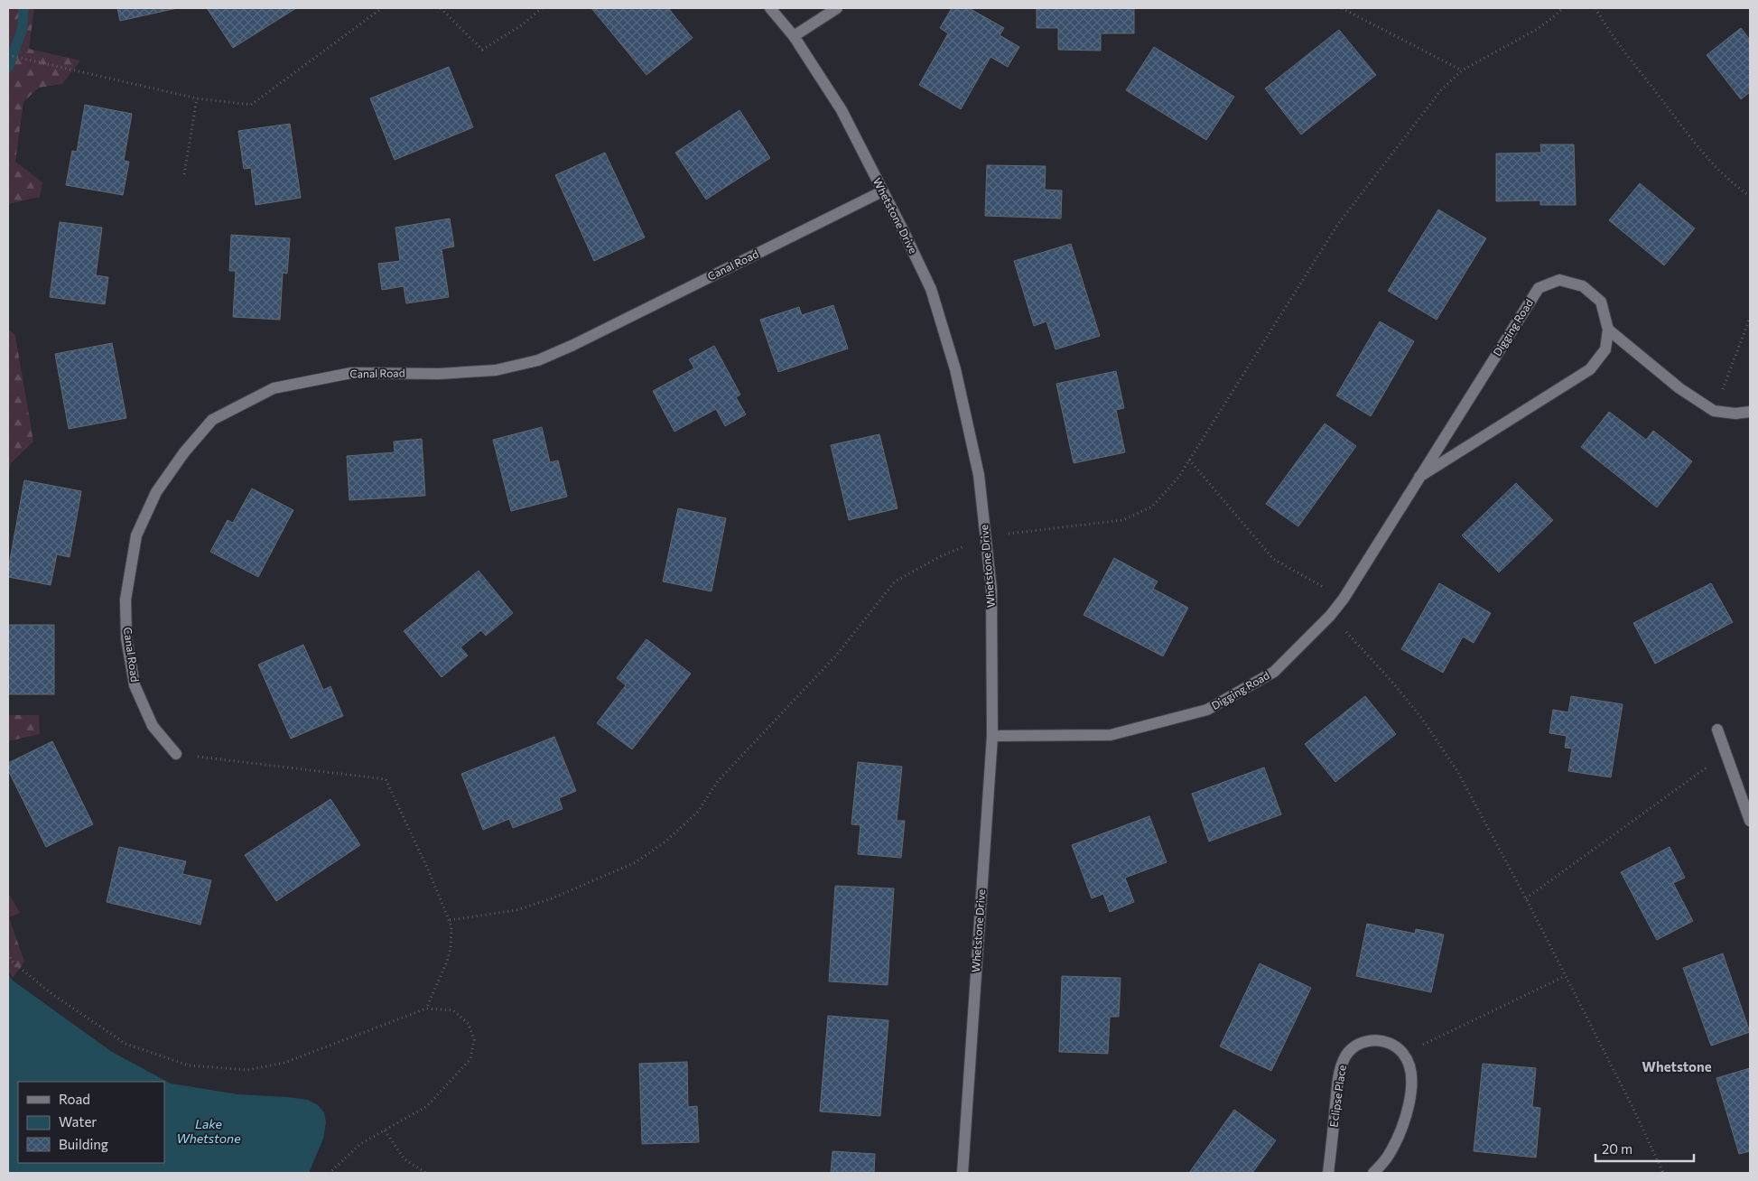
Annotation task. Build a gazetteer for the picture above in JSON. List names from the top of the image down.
{
  "streets": {
    "street": [
      "Whetstone Drive",
      "Canal Road",
      "Digging Road",
      "Eclipse Place"
    ]
  },
  "crossings": [
    ["Whetstone Drive", "Canal Road"],
    ["Whetstone Drive", "Digging Road"]
  ],
  "districts": ["Whetstone"],
  "water": ["Lake Whetstone"],
  "legend": ["Road", "Water", "Building"],
  "scale_bar": "20 m"
}
